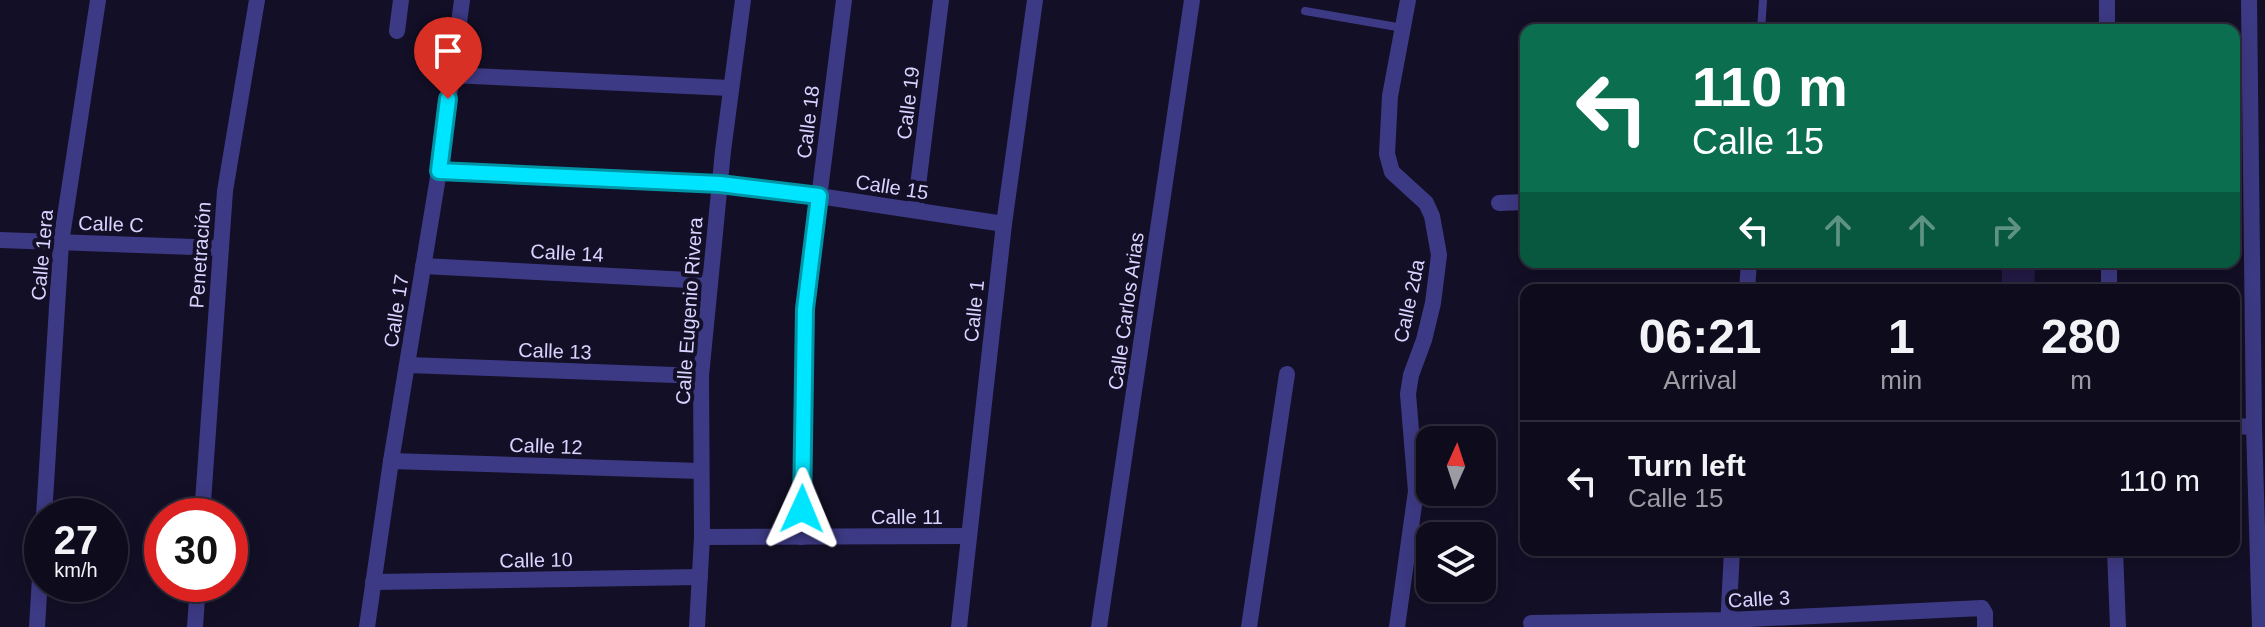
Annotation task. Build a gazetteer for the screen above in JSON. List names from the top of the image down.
{
  "streets": {
    "street": [
      "Calle 19",
      "Calle 18",
      "Calle 15",
      "Calle C",
      "Calle 14",
      "Calle 1era",
      "Penetración",
      "Calle 2da",
      "Calle 17",
      "Calle Eugenio Rivera",
      "Calle 1",
      "Calle Carlos Arias",
      "Calle 13",
      "Calle 12",
      "Calle 11",
      "Calle 10",
      "Calle 3"
    ]
  },
  "crossings": [
    ["Calle 19", "Calle 15"],
    ["Calle 18", "Calle 15"],
    ["Calle 18", "Calle 11"],
    ["Calle 15", "Calle 17"],
    ["Calle 15", "Calle Eugenio Rivera"],
    ["Calle 15", "Calle 1"],
    ["Calle C", "Calle 1era"],
    ["Calle C", "Penetración"],
    ["Calle 14", "Calle 17"],
    ["Calle 14", "Calle Eugenio Rivera"],
    ["Calle 17", "Calle 13"],
    ["Calle 17", "Calle 12"],
    ["Calle 17", "Calle 10"],
    ["Calle Eugenio Rivera", "Calle 13"],
    ["Calle Eugenio Rivera", "Calle 12"],
    ["Calle Eugenio Rivera", "Calle 11"],
    ["Calle Eugenio Rivera", "Calle 10"],
    ["Calle 1", "Calle 11"]
  ],
  "north": "top",
  "page": {
    "turn": ["110 m", "Calle 15"],
    "eta": [
      "06:21",
      "Arrival",
      "1",
      "min",
      "280",
      "m"
    ],
    "list": [
      {
        "name": "Turn left",
        "note": "Calle 15",
        "value": "110 m"
      }
    ],
    "speed": "27 km/h",
    "limit": "30"
  }
}
